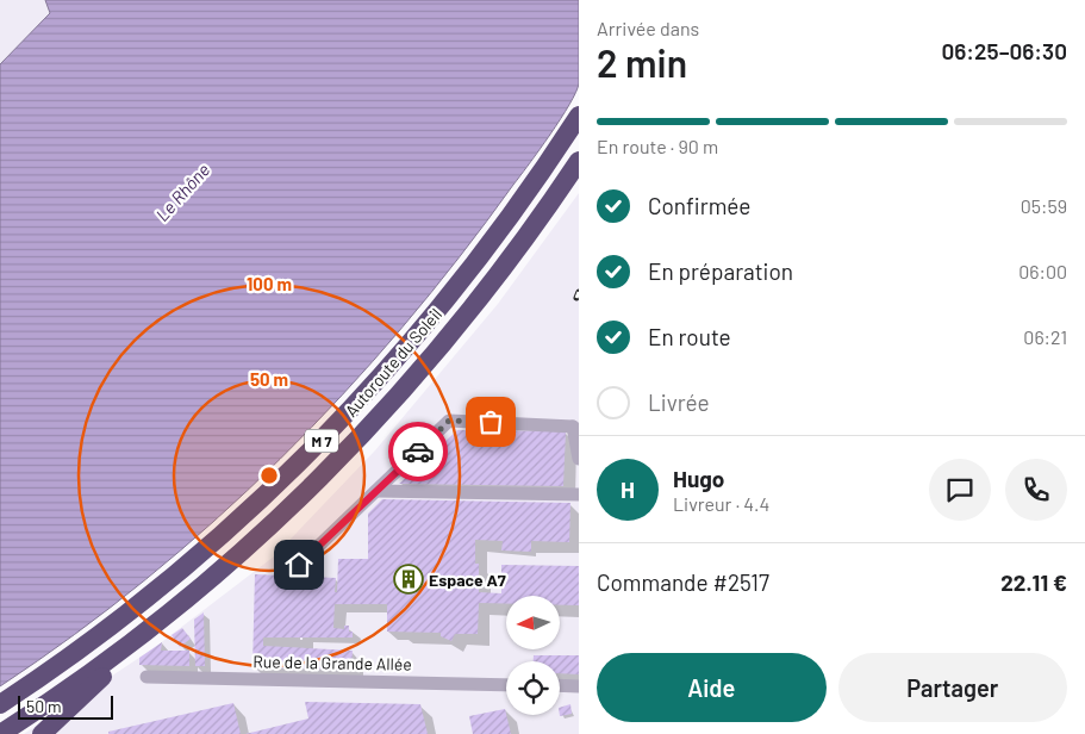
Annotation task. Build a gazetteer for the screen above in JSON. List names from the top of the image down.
{
  "streets": {
    "highway": ["Autoroute du Soleil", "M 7"],
    "street": ["Rue de la Grande Allée"]
  },
  "water": ["Le Rhône"],
  "places": {
    "building": ["Espace A7"]
  },
  "scale_bar": "50 m",
  "north": "left",
  "page": {
    "heading": ["2 min", "Arrivée dans", "06:25–06:30"],
    "panel": [
      "Hugo",
      "Livreur · 4.4",
      "Commande #2517",
      "22.11 €"
    ],
    "bar": "En route · 90 m",
    "list": [
      ["Confirmée", "05:59"],
      ["En préparation", "06:00"],
      ["En route", "06:21"],
      "Livrée"
    ],
    "round": "H",
    "buttons": ["Aide", "Partager"],
    "scale": "50 m"
  },
  "rings": ["100 m", "50 m"]
}
